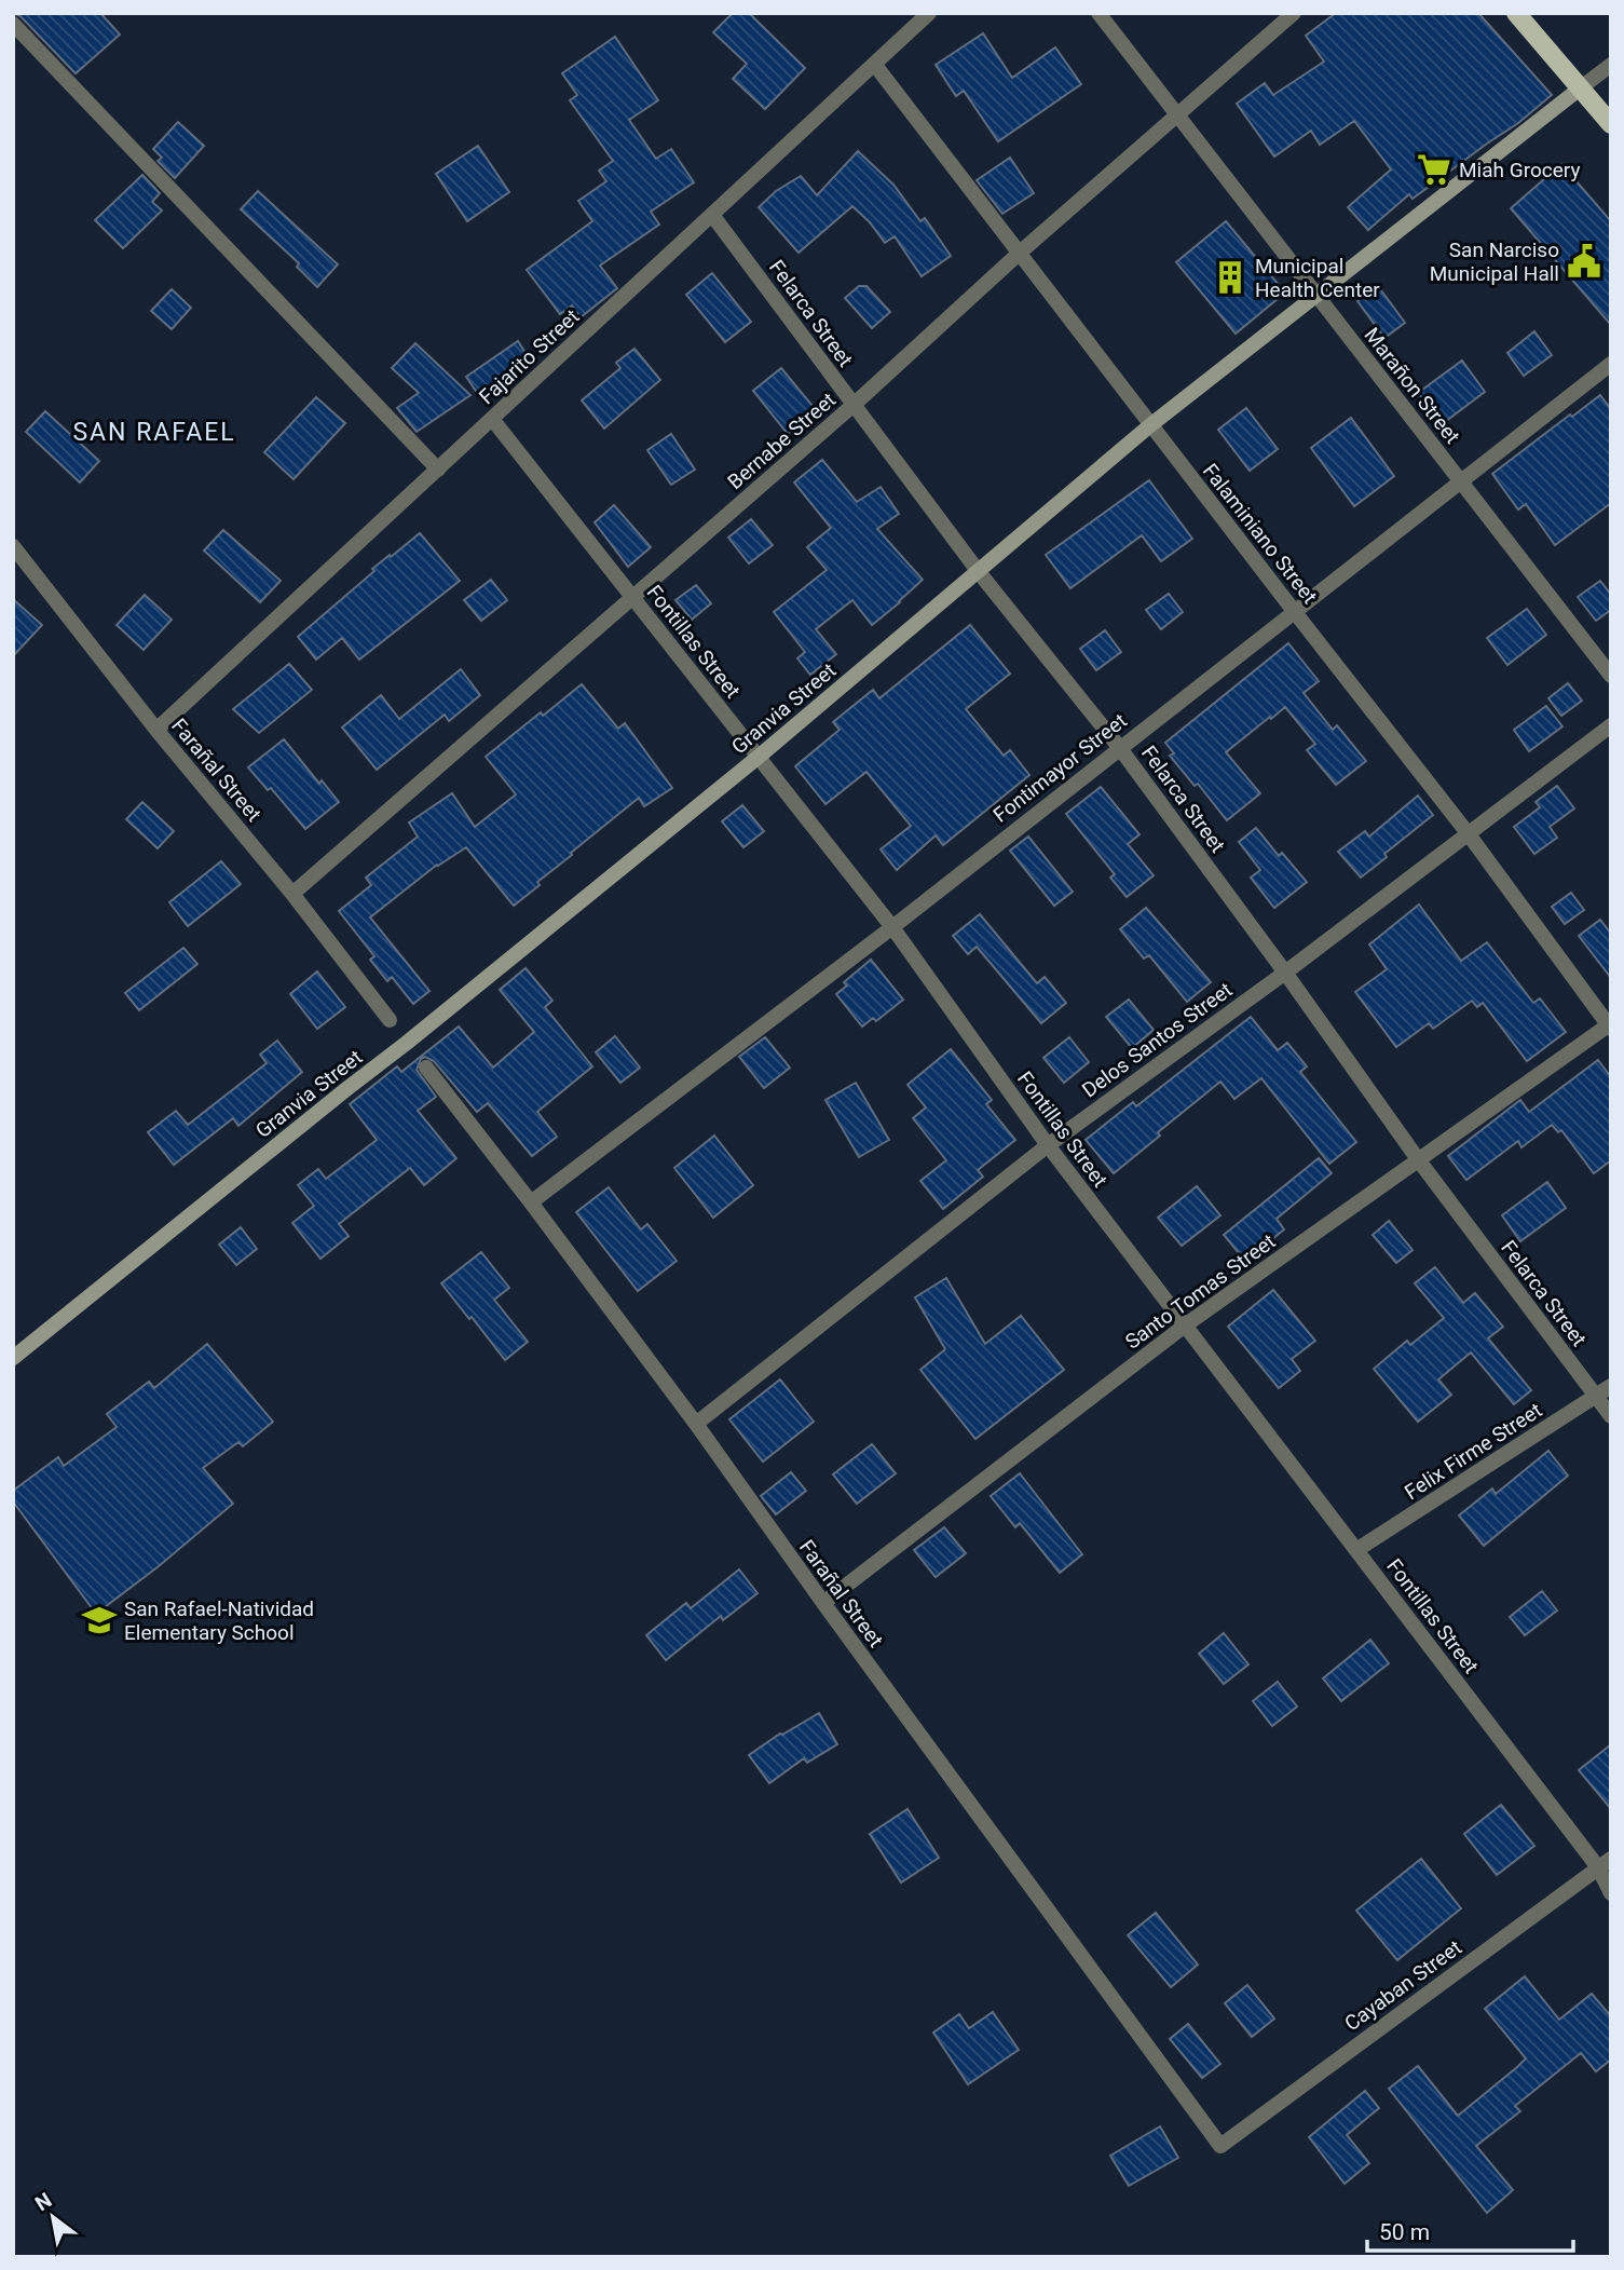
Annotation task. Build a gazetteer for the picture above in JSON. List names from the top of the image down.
{
  "streets": {
    "street": [
      "Felarca Street",
      "Fajarito Street",
      "Marañon Street",
      "Bernabe Street",
      "Falaminiano Street",
      "Fontillas Street",
      "Granvia Street",
      "Fontimayor Street",
      "Farañal Street",
      "Delos Santos Street",
      "Santo Tomas Street",
      "Felix Firme Street",
      "Cayaban Street"
    ]
  },
  "crossings": [
    ["Felarca Street", "Fajarito Street"],
    ["Felarca Street", "Bernabe Street"],
    ["Felarca Street", "Granvia Street"],
    ["Felarca Street", "Fontimayor Street"],
    ["Felarca Street", "Delos Santos Street"],
    ["Felarca Street", "Santo Tomas Street"],
    ["Felarca Street", "Felix Firme Street"],
    ["Fajarito Street", "Falaminiano Street"],
    ["Fajarito Street", "Fontillas Street"],
    ["Fajarito Street", "Farañal Street"],
    ["Marañon Street", "Bernabe Street"],
    ["Marañon Street", "Granvia Street"],
    ["Marañon Street", "Fontimayor Street"],
    ["Bernabe Street", "Falaminiano Street"],
    ["Bernabe Street", "Fontillas Street"],
    ["Bernabe Street", "Farañal Street"],
    ["Falaminiano Street", "Granvia Street"],
    ["Falaminiano Street", "Fontimayor Street"],
    ["Falaminiano Street", "Delos Santos Street"],
    ["Falaminiano Street", "Santo Tomas Street"],
    ["Fontillas Street", "Granvia Street"],
    ["Fontillas Street", "Fontimayor Street"],
    ["Fontillas Street", "Delos Santos Street"],
    ["Fontillas Street", "Santo Tomas Street"],
    ["Fontillas Street", "Felix Firme Street"],
    ["Fontillas Street", "Cayaban Street"],
    ["Fontimayor Street", "Farañal Street"],
    ["Farañal Street", "Delos Santos Street"],
    ["Farañal Street", "Santo Tomas Street"],
    ["Farañal Street", "Cayaban Street"]
  ],
  "districts": ["SAN RAFAEL"],
  "places": {
    "supermarket": ["Miah Grocery"],
    "public building": ["San Narciso Municipal Hall"],
    "building": ["Municipal Health Center"],
    "school or university": ["San Rafael-Natividad Elementary School"]
  },
  "scale_bar": "50 m",
  "north": "top left"
}
